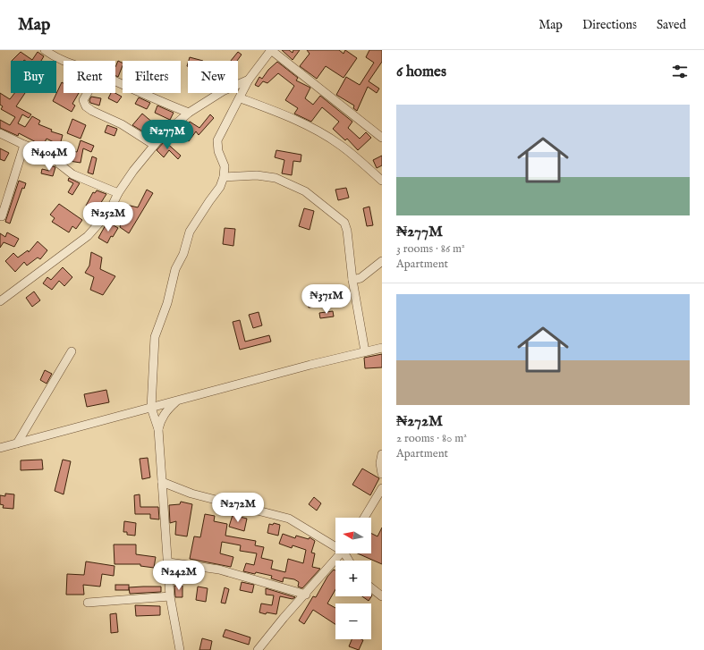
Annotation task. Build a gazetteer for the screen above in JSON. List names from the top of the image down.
{
  "north": "left",
  "page": {
    "header": "Map",
    "nav": ["Map", "Directions", "Saved"],
    "heading": "6 homes",
    "chip": [
      "Buy",
      "Rent",
      "Filters",
      "New"
    ],
    "list": [
      {
        "name": "₦277M",
        "note": "3 rooms · 86 m² · Apartment"
      },
      {
        "name": "₦272M",
        "note": "2 rooms · 80 m² · Apartment"
      }
    ],
    "price": [
      "₦277M",
      "₦404M",
      "₦252M",
      "₦371M",
      "₦272M",
      "₦242M"
    ],
    "map_buttons": ["+", "−"]
  }
}
